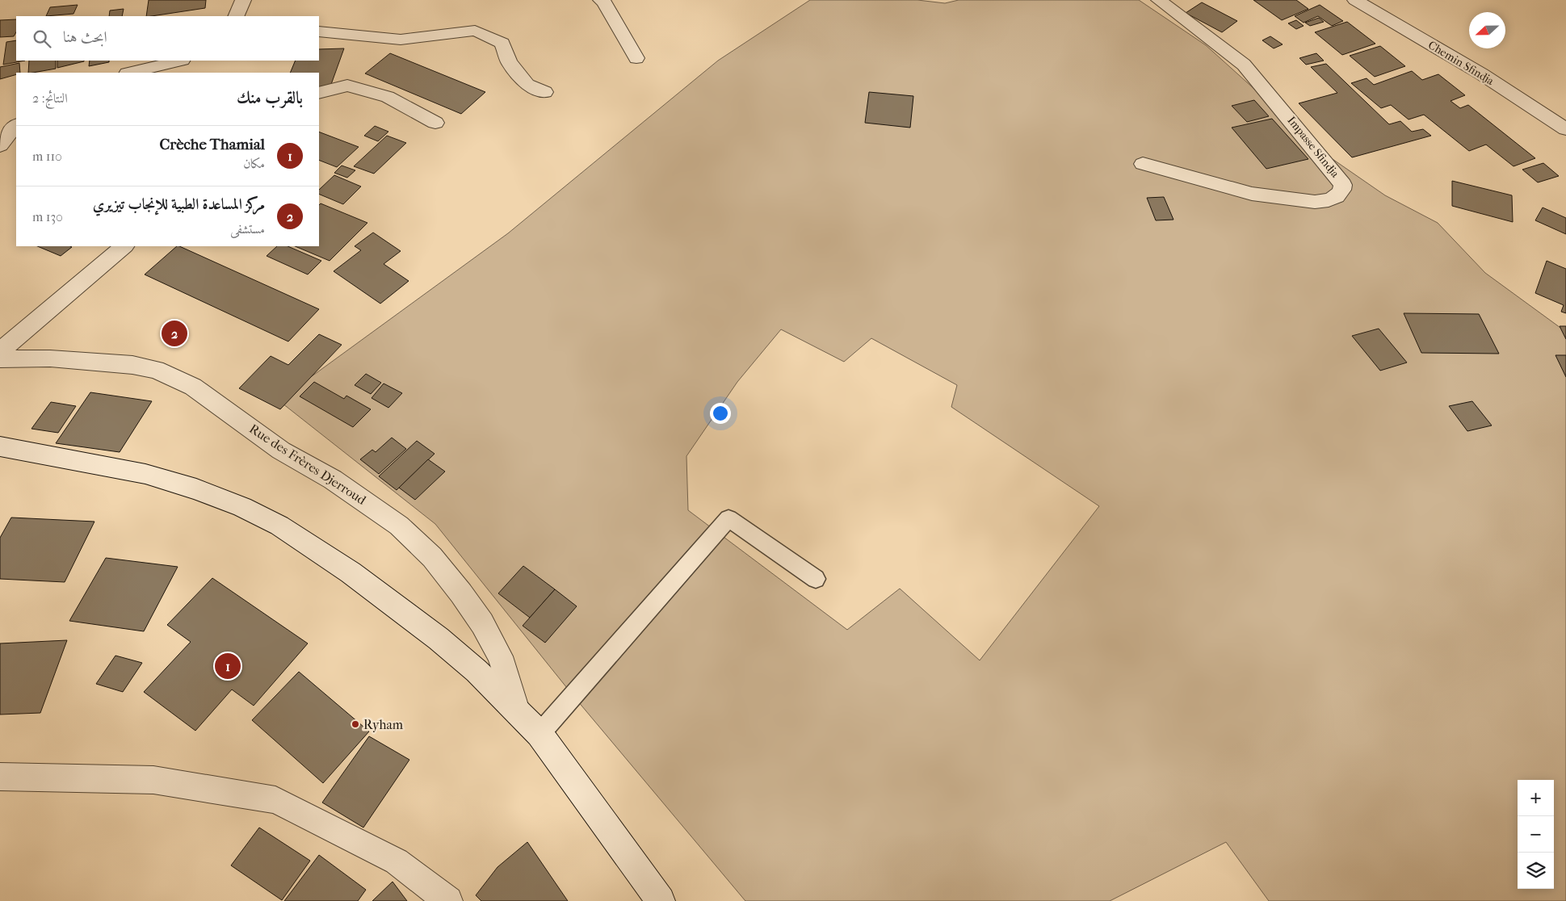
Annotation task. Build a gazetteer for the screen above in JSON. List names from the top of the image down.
{
  "streets": {
    "street": ["Chemin Sfindja", "Impasse Sfindja", "Rue des Frères Djerroud"]
  },
  "places": ["Ryham"],
  "north": "left",
  "page": {
    "search": "ابحث هنا",
    "heading": ["بالقرب منك", "النتائج: 2"],
    "list": [
      {
        "mark": "1",
        "name": "Crèche Thamial",
        "note": "مكان",
        "value": "110 m"
      },
      {
        "mark": "2",
        "name": "مركز المساعدة الطبية للإنجاب تيزيري",
        "note": "مستشفى",
        "value": "130 m"
      }
    ],
    "pins": ["2", "1"],
    "map_buttons": ["+", "−"]
  }
}
